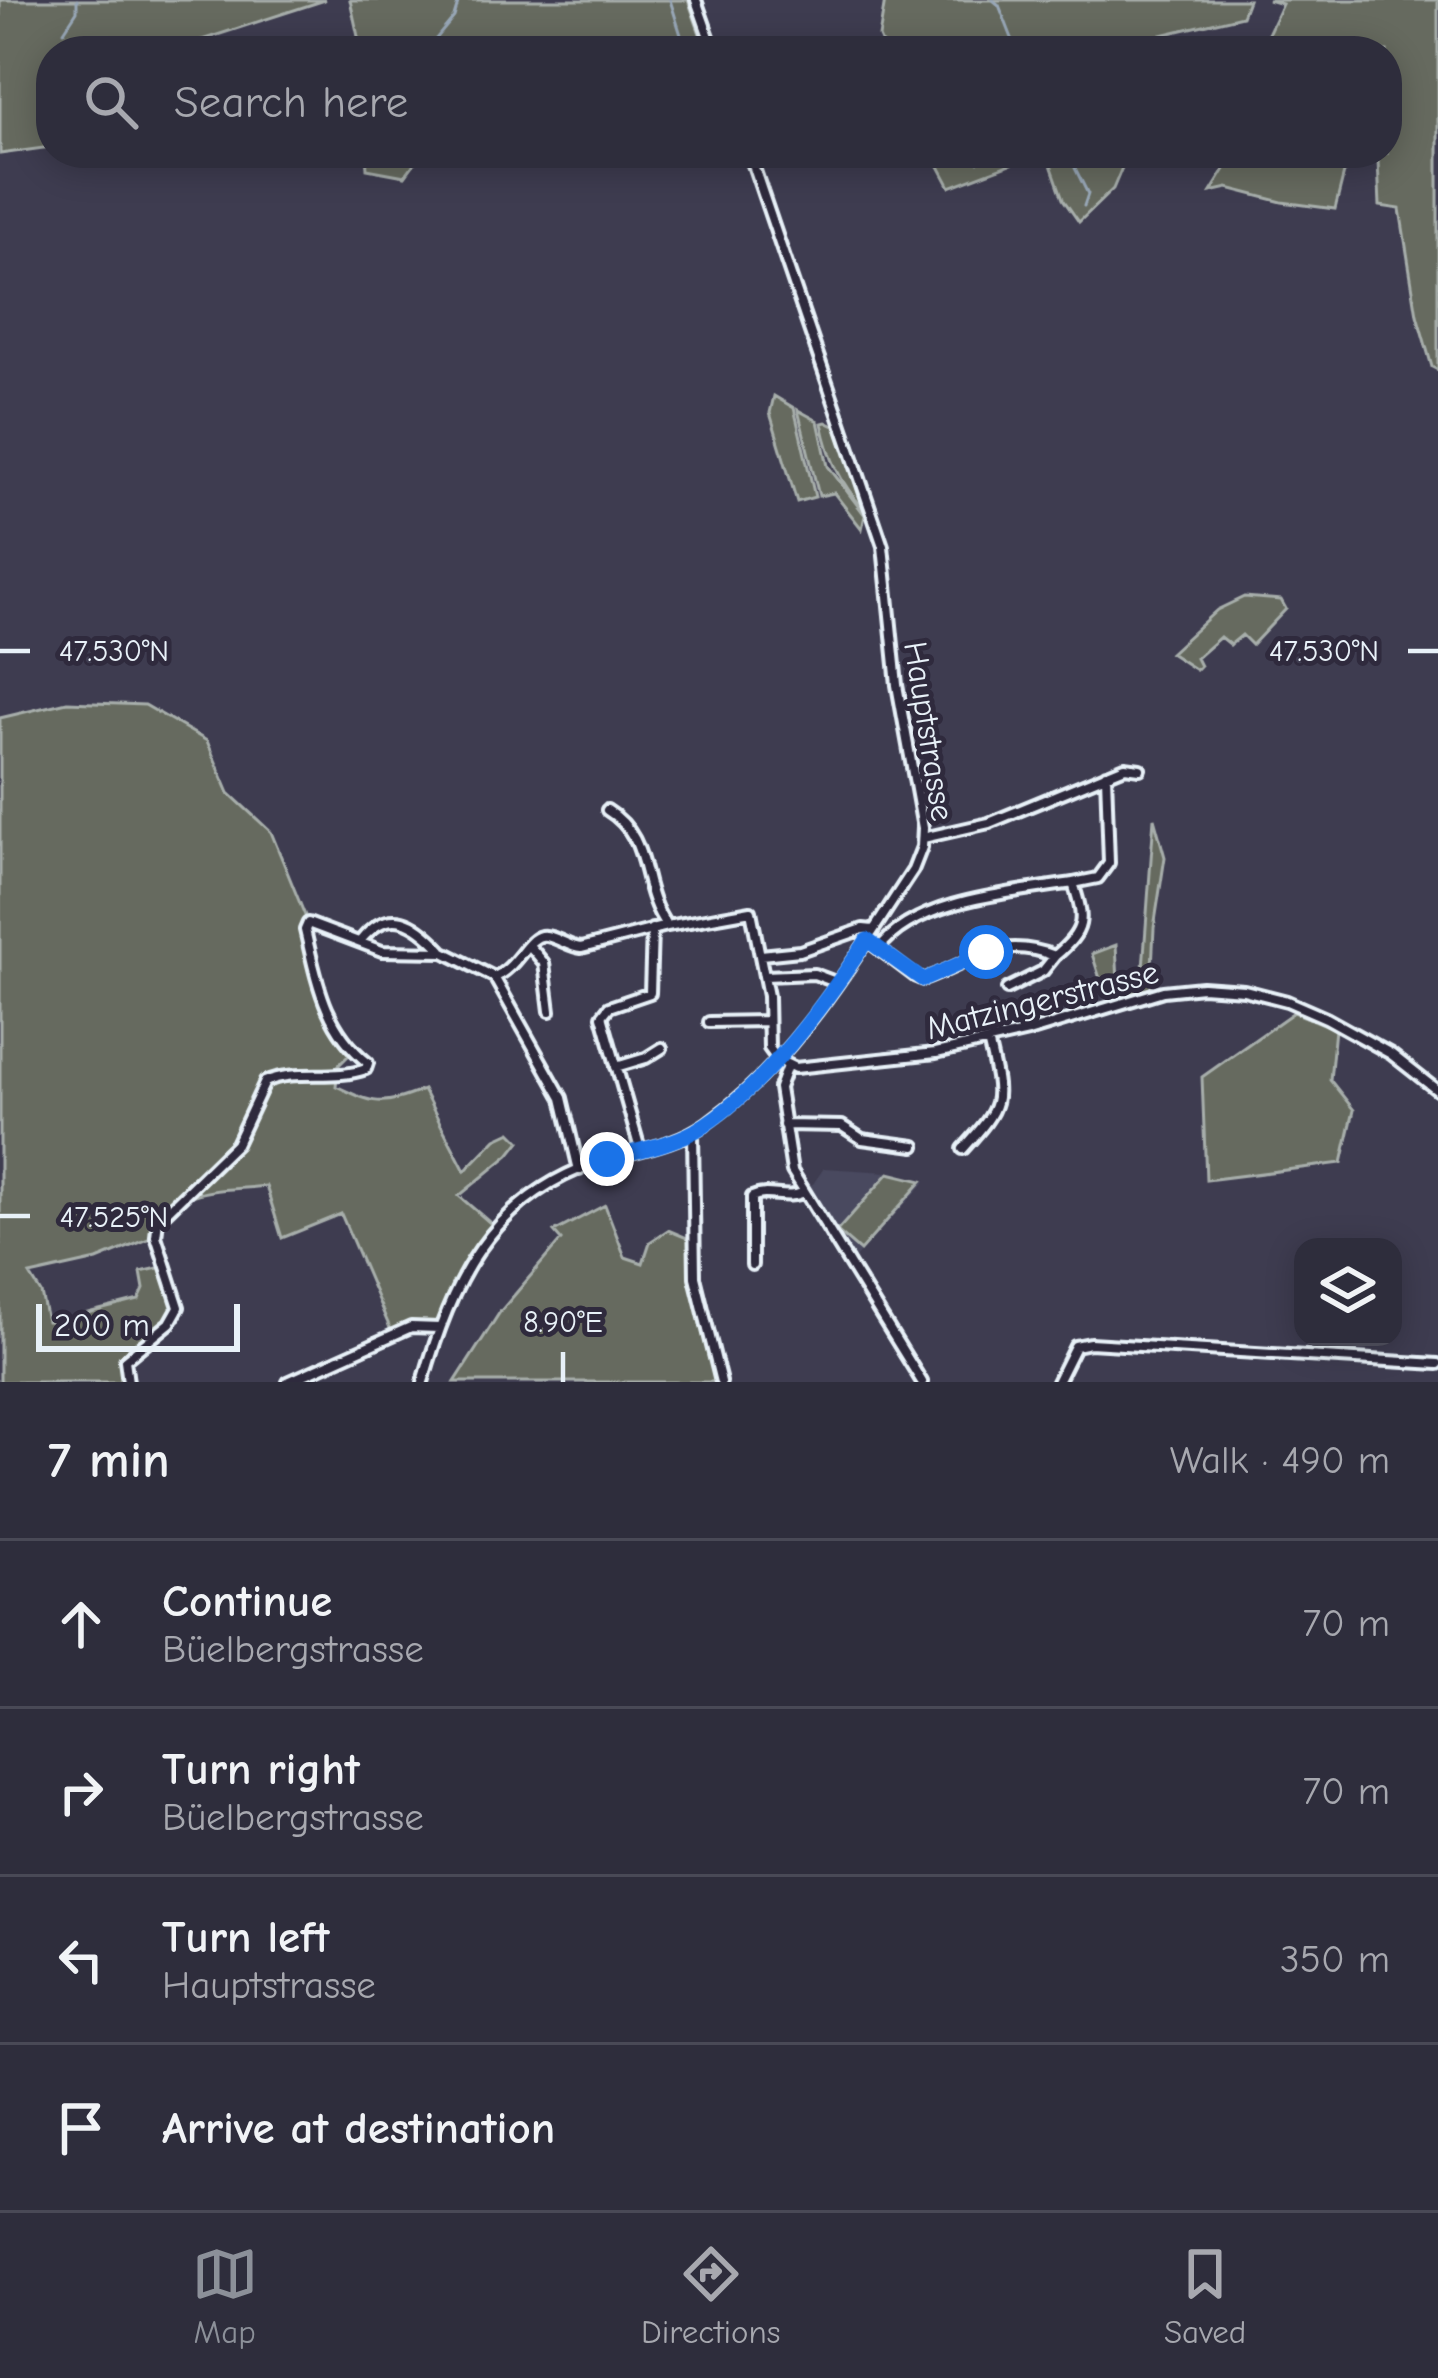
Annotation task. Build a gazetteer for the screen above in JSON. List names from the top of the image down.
{
  "streets": {
    "street": ["Hauptstrasse", "Matzingerstrasse"]
  },
  "scale_bar": "200 m",
  "page": {
    "search": "Search here",
    "scale": "200 m",
    "heading": ["7 min", "Walk · 490 m"],
    "list": [
      ["Continue", "Büelbergstrasse", "70 m"],
      ["Turn right", "Büelbergstrasse", "70 m"],
      ["Turn left", "Hauptstrasse", "350 m"],
      "Arrive at destination"
    ],
    "nav": ["Map", "Directions", "Saved"]
  },
  "coordinates": ["47.530°N", "47.525°N", "8.90°E"]
}
